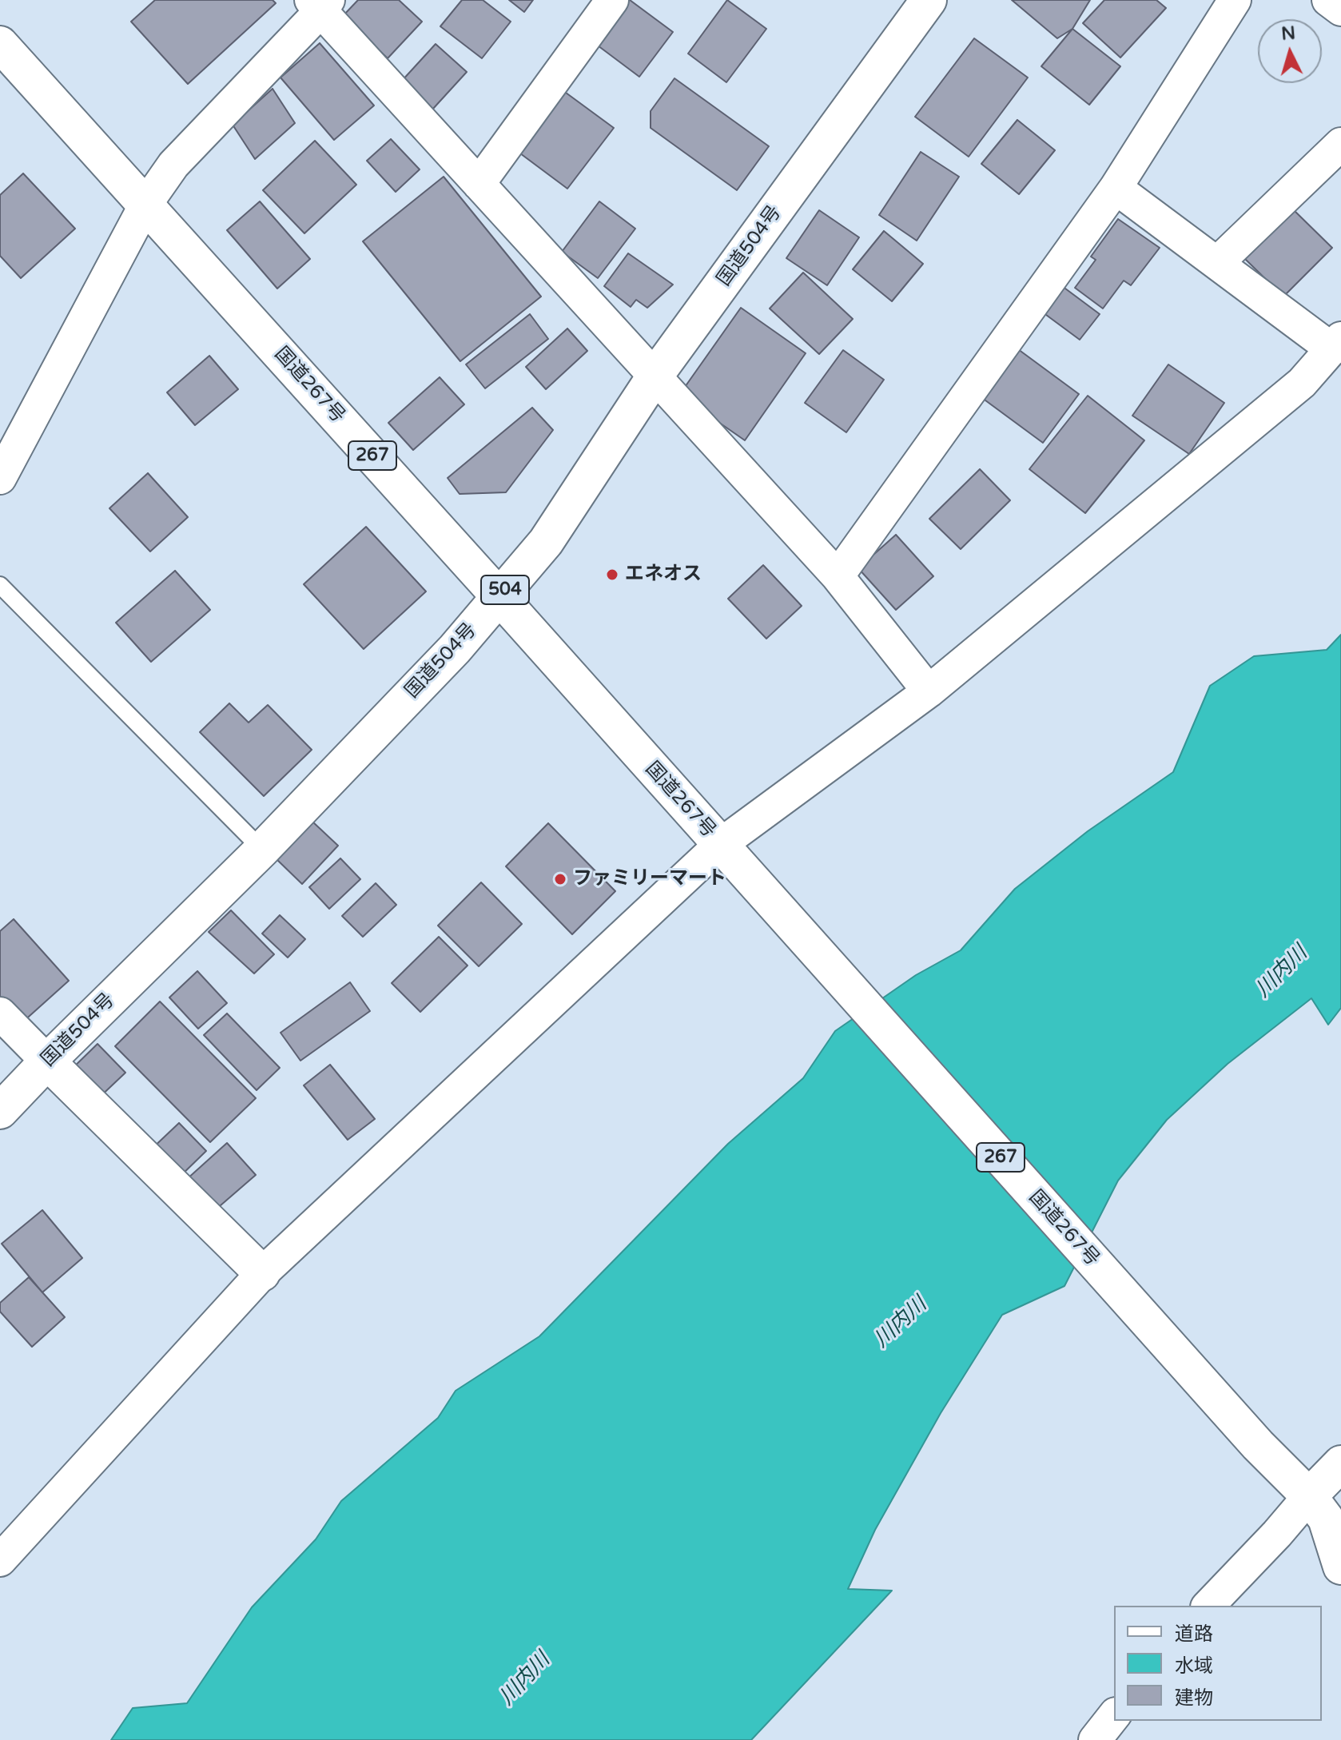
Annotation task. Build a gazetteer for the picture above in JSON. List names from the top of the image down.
{
  "streets": {
    "main road": [
      "国道504号",
      "国道267号",
      "267",
      "504"
    ]
  },
  "crossings": [
    ["国道504号", "国道267号"]
  ],
  "water": ["川内川"],
  "places": ["エネオス", "ファミリーマート"],
  "legend": ["道路", "水域", "建物"],
  "north": "top"
}
